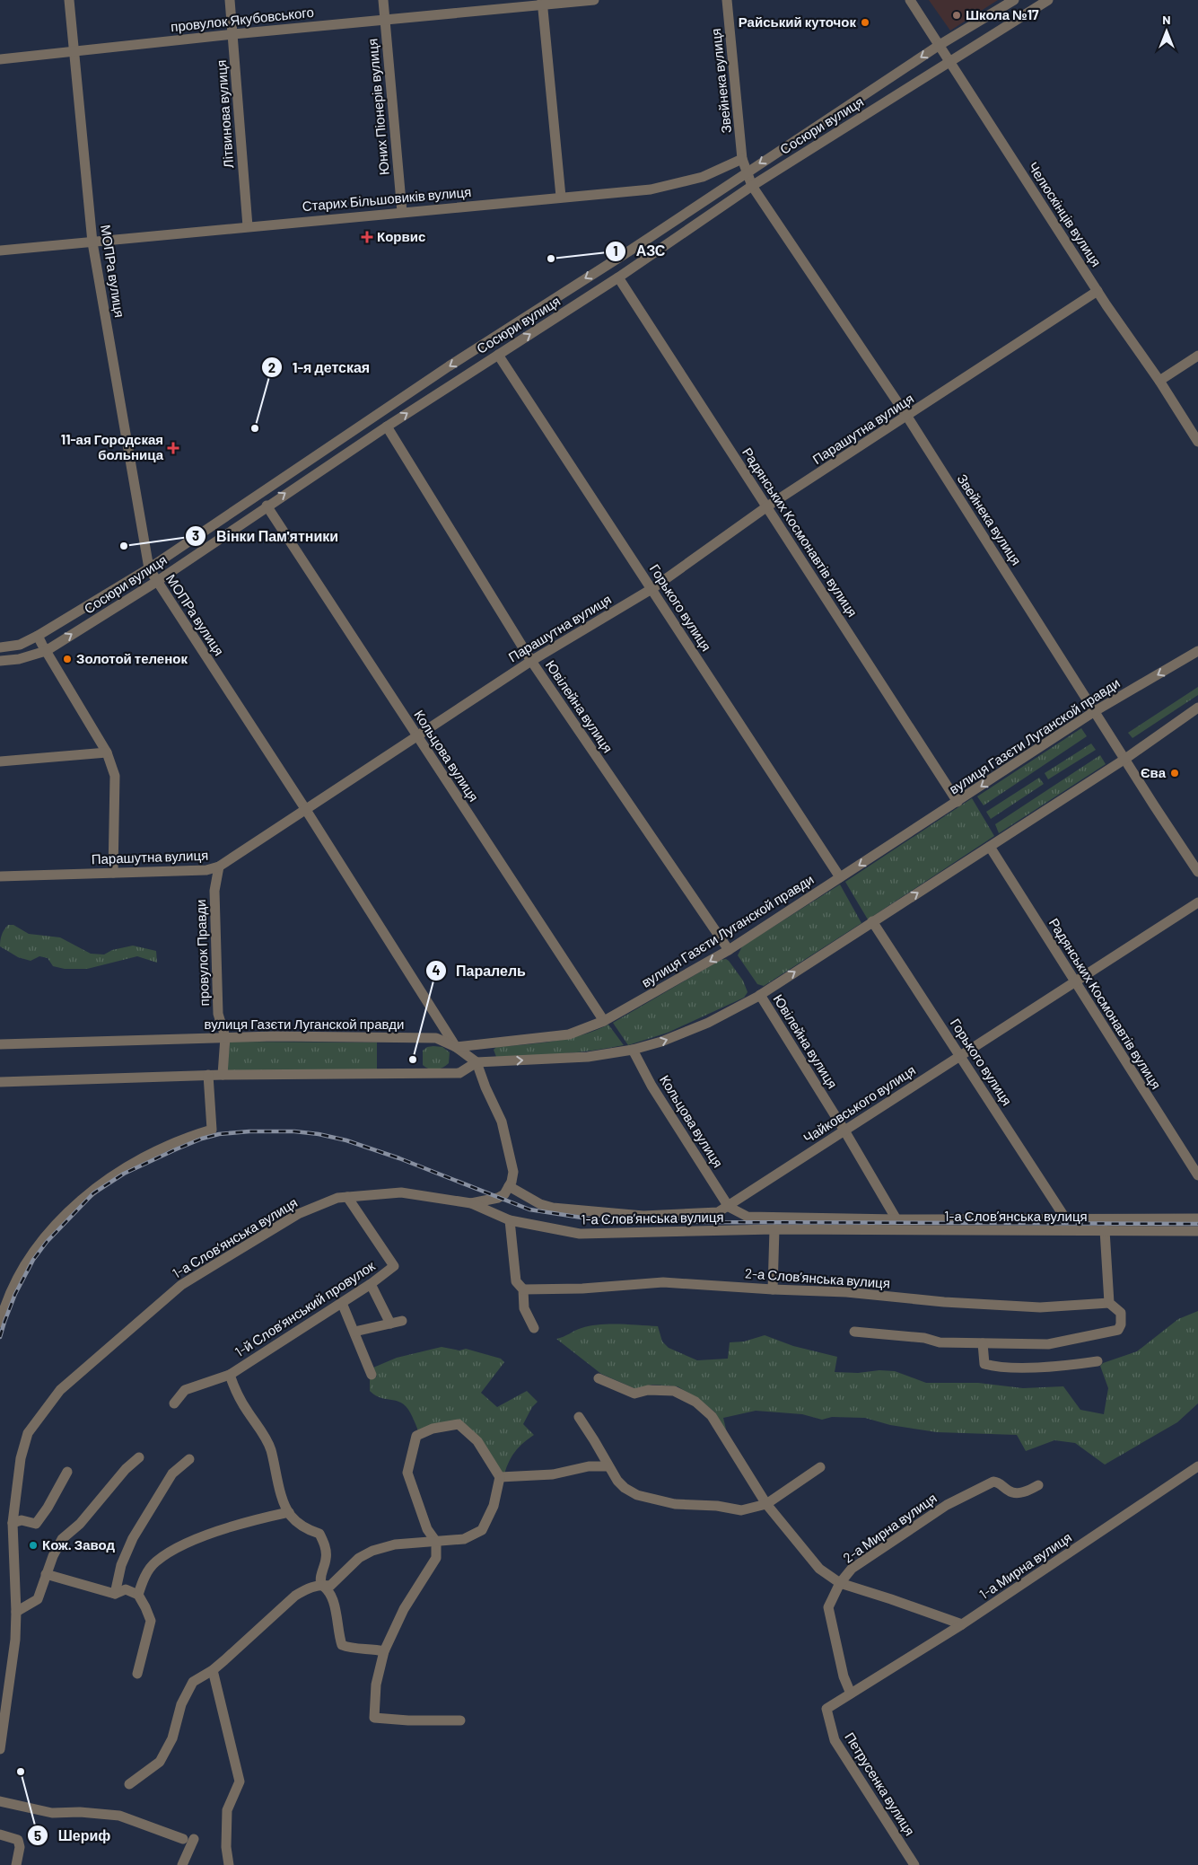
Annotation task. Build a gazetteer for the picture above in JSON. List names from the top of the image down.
{
  "streets": {
    "street": [
      "провулок Якубовського",
      "Звейнека вулиця",
      "Юних Піонерів вулиця",
      "Літвинова вулиця",
      "Сосюри вулиця",
      "Старих Більшовиків вулиця",
      "Челюскінців вулиця",
      "МОПРа вулиця",
      "Парашутна вулиця",
      "Радянських Космонавтів вулиця",
      "Горького вулиця",
      "Ювілейна вулиця",
      "вулиця Газєти Луганской правди",
      "Кольцова вулиця",
      "провулок Правди",
      "Чайковського вулиця",
      "1-а Слов’янська вулиця",
      "2-а Слов’янська вулиця",
      "1-й Слов’янський провулок",
      "2-а Мирна вулиця",
      "1-а Мирна вулиця",
      "Петрусенка вулиця"
    ]
  },
  "crossings": [
    ["провулок Якубовського", "Юних Піонерів вулиця"],
    ["провулок Якубовського", "Літвинова вулиця"],
    ["провулок Якубовського", "МОПРа вулиця"],
    ["Звейнека вулиця", "Сосюри вулиця"],
    ["Звейнека вулиця", "Старих Більшовиків вулиця"],
    ["Звейнека вулиця", "Парашутна вулиця"],
    ["Звейнека вулиця", "вулиця Газєти Луганской правди"],
    ["Юних Піонерів вулиця", "Старих Більшовиків вулиця"],
    ["Літвинова вулиця", "Старих Більшовиків вулиця"],
    ["Сосюри вулиця", "Челюскінців вулиця"],
    ["Сосюри вулиця", "МОПРа вулиця"],
    ["Сосюри вулиця", "Радянських Космонавтів вулиця"],
    ["Сосюри вулиця", "Горького вулиця"],
    ["Сосюри вулиця", "Ювілейна вулиця"],
    ["Сосюри вулиця", "Кольцова вулиця"],
    ["Старих Більшовиків вулиця", "МОПРа вулиця"],
    ["Челюскінців вулиця", "Парашутна вулиця"],
    ["МОПРа вулиця", "Парашутна вулиця"],
    ["МОПРа вулиця", "вулиця Газєти Луганской правди"],
    ["Парашутна вулиця", "Радянських Космонавтів вулиця"],
    ["Парашутна вулиця", "Горького вулиця"],
    ["Парашутна вулиця", "Ювілейна вулиця"],
    ["Парашутна вулиця", "Кольцова вулиця"],
    ["Парашутна вулиця", "провулок Правди"],
    ["Радянських Космонавтів вулиця", "вулиця Газєти Луганской правди"],
    ["Радянських Космонавтів вулиця", "Чайковського вулиця"],
    ["Горького вулиця", "вулиця Газєти Луганской правди"],
    ["Горького вулиця", "Чайковського вулиця"],
    ["Ювілейна вулиця", "вулиця Газєти Луганской правди"],
    ["Ювілейна вулиця", "Чайковського вулиця"],
    ["вулиця Газєти Луганской правди", "Кольцова вулиця"],
    ["вулиця Газєти Луганской правди", "провулок Правди"],
    ["Кольцова вулиця", "Чайковського вулиця"],
    ["1-а Слов’янська вулиця", "1-й Слов’янський провулок"],
    ["2-а Мирна вулиця", "Петрусенка вулиця"],
    ["1-а Мирна вулиця", "Петрусенка вулиця"]
  ],
  "places": {
    "other": [
      "Школа №17",
      "Райський куточок",
      "АЗС",
      "1-я детская",
      "Вінки Пам'ятники",
      "Золотой теленок",
      "Єва",
      "Паралель",
      "Кож. Завод",
      "Шериф"
    ],
    "health": ["Корвис", "11-ая Городская больница"]
  },
  "north": "top"
}
